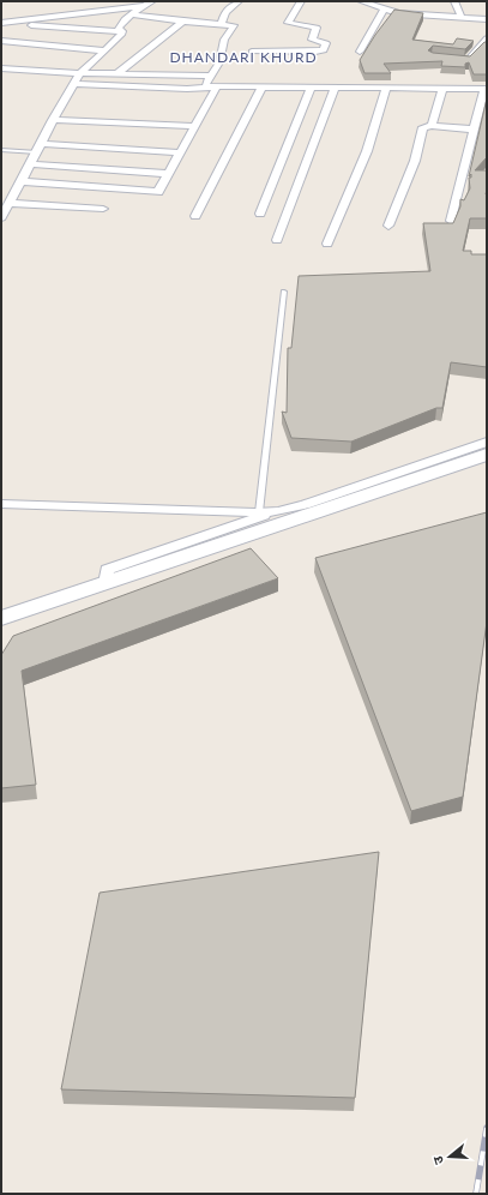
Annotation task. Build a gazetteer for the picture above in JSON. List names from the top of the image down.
{
  "districts": ["DHANDARI KHURD"],
  "north": "left"
}
